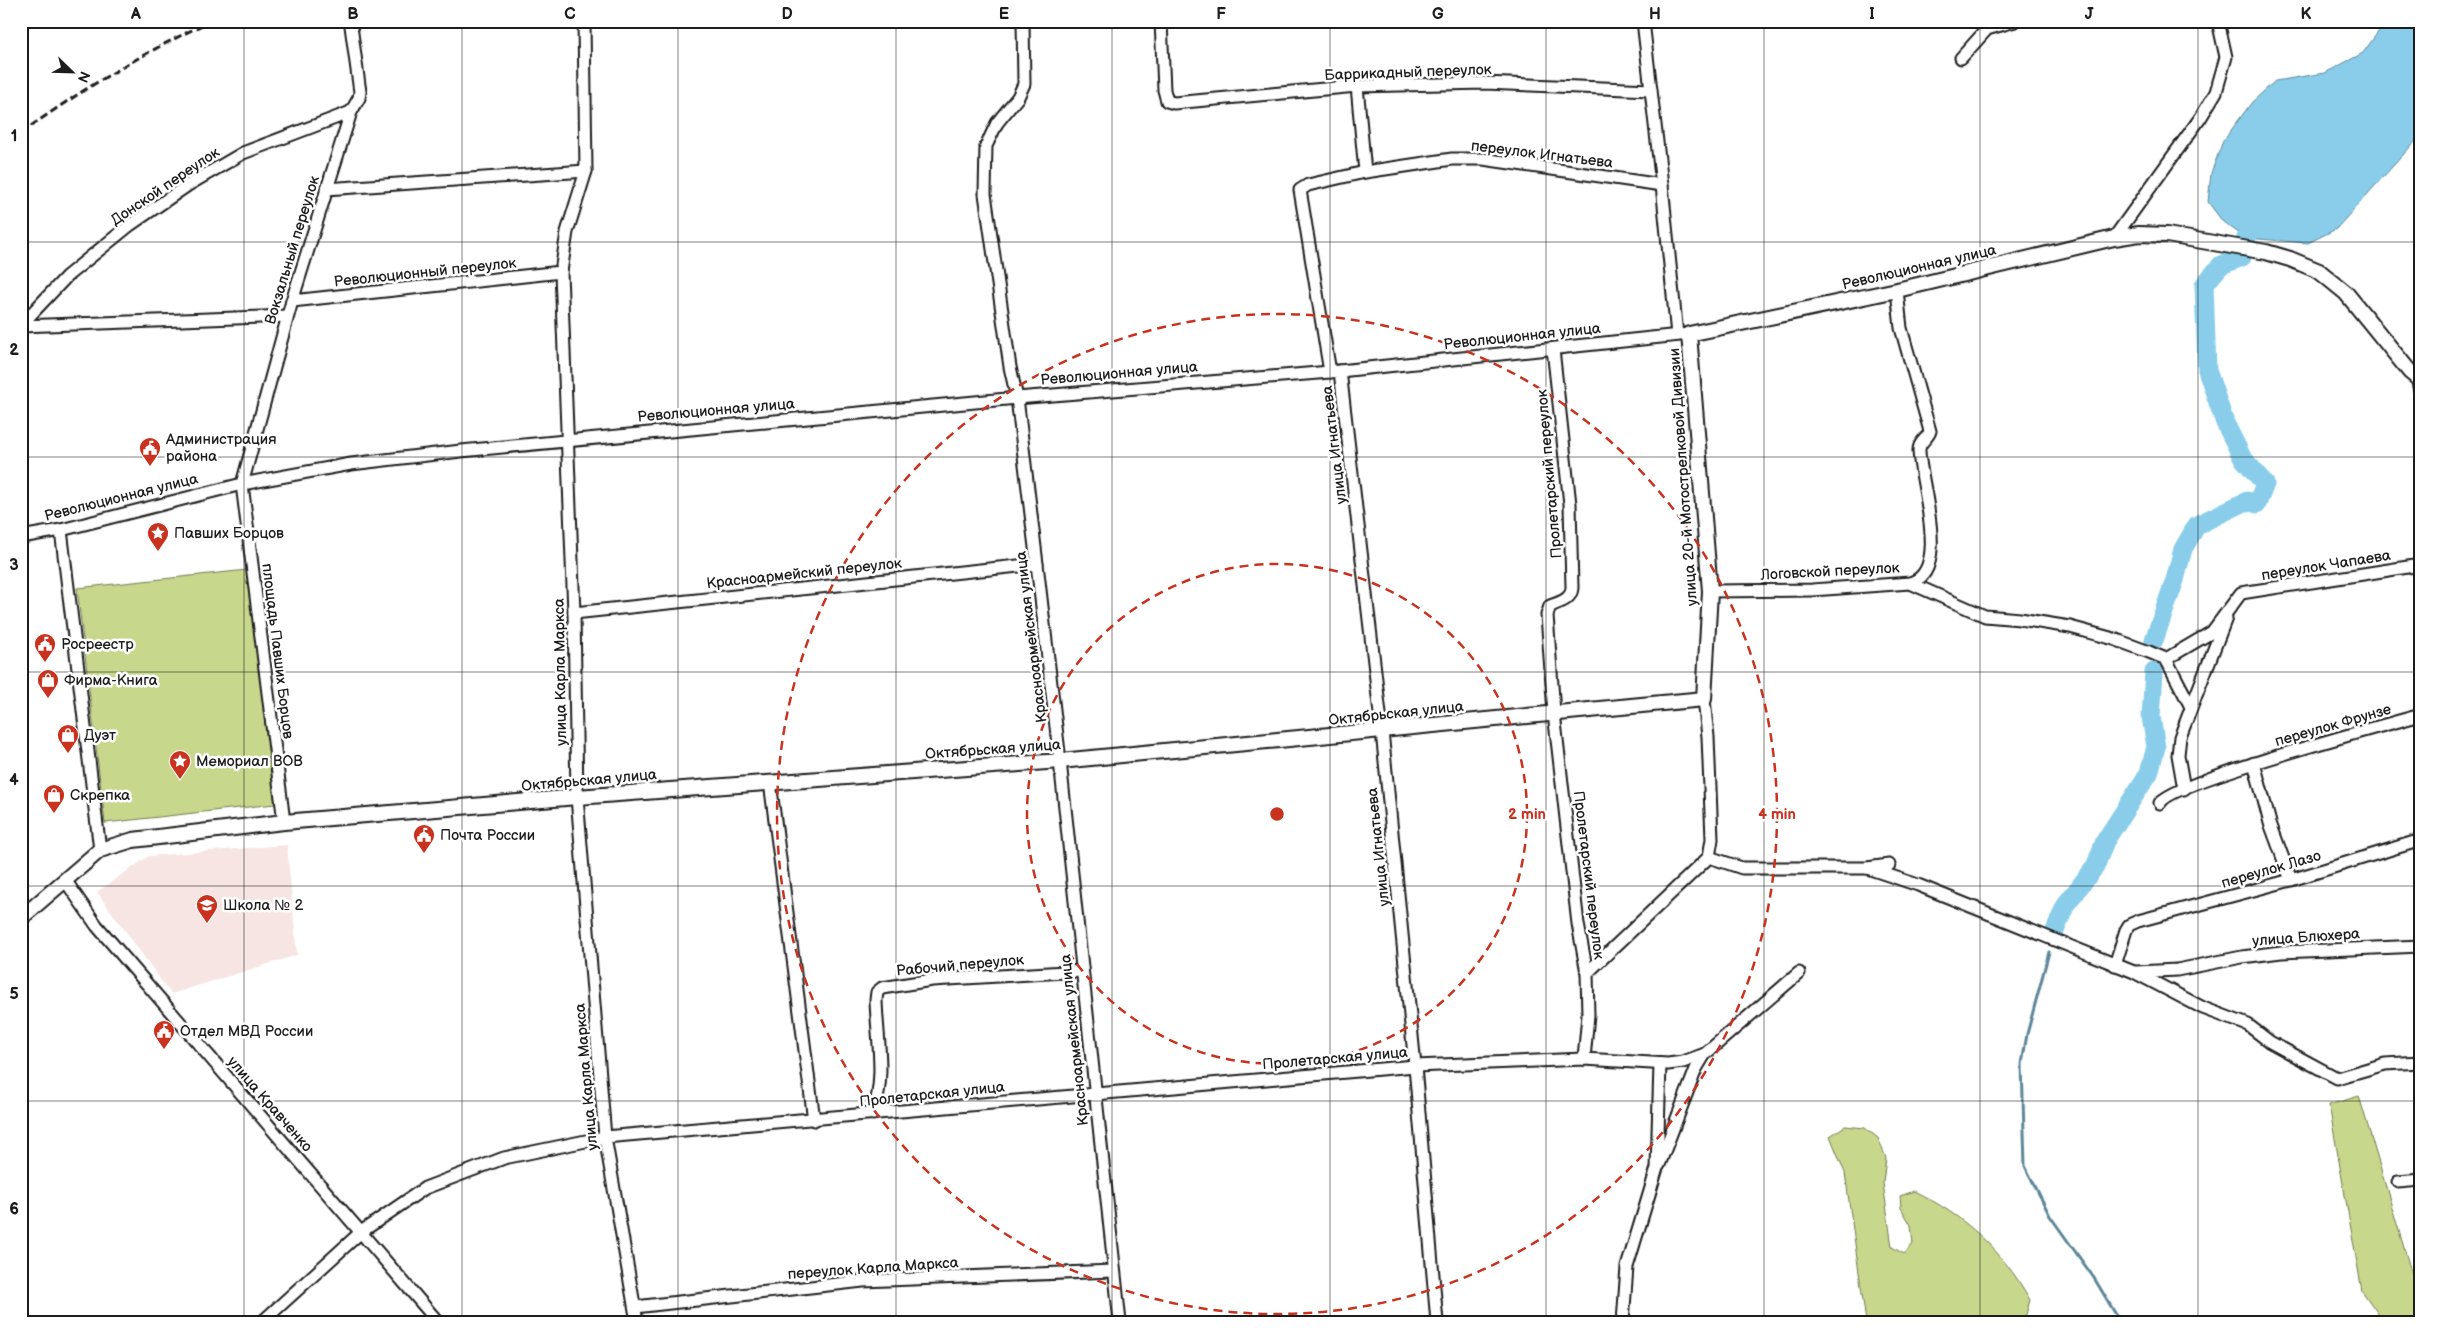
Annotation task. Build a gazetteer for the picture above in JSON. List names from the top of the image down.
{
  "streets": {
    "main road": ["Революционная улица", "улица 20-й Мотострелковой Дивизии", "Октябрьская улица"],
    "street": [
      "Баррикадный переулок",
      "переулок Игнатьева",
      "Донской переулок",
      "Вокзальный переулок",
      "Революционный переулок",
      "улица Игнатьева",
      "Пролетарский переулок",
      "переулок Чапаева",
      "Логовской переулок",
      "Красноармейский переулок",
      "Красноармейская улица",
      "площадь Павших Борцов",
      "улица Карла Маркса",
      "переулок Фрунзе",
      "переулок Лазо",
      "улица Блюхера",
      "Рабочий переулок",
      "Пролетарская улица",
      "улица Кравченко",
      "переулок Карла Маркса"
    ]
  },
  "crossings": [
    ["Баррикадный переулок", "улица 20-й Мотострелковой Дивизии"],
    ["переулок Игнатьева", "улица Игнатьева"],
    ["переулок Игнатьева", "улица 20-й Мотострелковой Дивизии"],
    ["Донской переулок", "Вокзальный переулок"],
    ["Вокзальный переулок", "Революционная улица"],
    ["Вокзальный переулок", "Революционный переулок"],
    ["Вокзальный переулок", "площадь Павших Борцов"],
    ["Революционная улица", "улица Игнатьева"],
    ["Революционная улица", "Пролетарский переулок"],
    ["Революционная улица", "улица 20-й Мотострелковой Дивизии"],
    ["Революционная улица", "Логовской переулок"],
    ["Революционная улица", "Красноармейская улица"],
    ["Революционная улица", "площадь Павших Борцов"],
    ["Революционная улица", "улица Карла Маркса"],
    ["Революционный переулок", "улица Карла Маркса"],
    ["улица Игнатьева", "Октябрьская улица"],
    ["улица Игнатьева", "Пролетарская улица"],
    ["Пролетарский переулок", "Октябрьская улица"],
    ["Пролетарский переулок", "Пролетарская улица"],
    ["улица 20-й Мотострелковой Дивизии", "Логовской переулок"],
    ["улица 20-й Мотострелковой Дивизии", "Октябрьская улица"],
    ["Красноармейский переулок", "Красноармейская улица"],
    ["Красноармейский переулок", "улица Карла Маркса"],
    ["Красноармейская улица", "Октябрьская улица"],
    ["Красноармейская улица", "Рабочий переулок"],
    ["Красноармейская улица", "Пролетарская улица"],
    ["Красноармейская улица", "переулок Карла Маркса"],
    ["площадь Павших Борцов", "Октябрьская улица"],
    ["улица Карла Маркса", "Октябрьская улица"],
    ["улица Карла Маркса", "Пролетарская улица"],
    ["улица Карла Маркса", "переулок Карла Маркса"],
    ["Рабочий переулок", "Пролетарская улица"],
    ["Пролетарская улица", "улица Кравченко"]
  ],
  "places": {
    "public building": [
      "Администрация района",
      "Росреестр",
      "Почта России",
      "Отдел МВД России"
    ],
    "place": ["Павших Борцов", "Мемориал ВОВ"],
    "shop": ["Фирма-Книга", "Дуэт", "Скрепка"],
    "school or university": ["Школа № 2"]
  },
  "north": "bottom right",
  "grid": {
    "columns": [
      "A",
      "B",
      "C",
      "D",
      "E",
      "F",
      "G",
      "H",
      "I",
      "J",
      "K"
    ],
    "rows": [
      "1",
      "2",
      "3",
      "4",
      "5",
      "6"
    ]
  },
  "rings": ["2 min", "4 min"]
}
